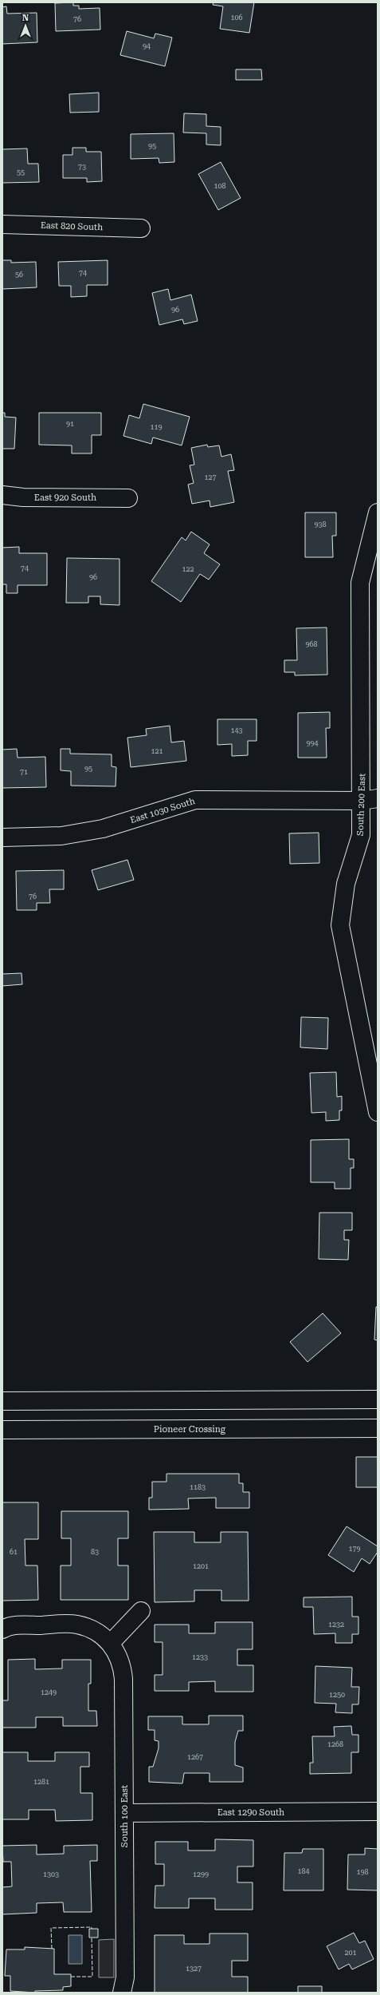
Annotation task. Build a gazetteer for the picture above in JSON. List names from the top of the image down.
{
  "streets": {
    "main road": [
      "East 820 South",
      "East 920 South",
      "South 200 East",
      "East 1030 South",
      "Pioneer Crossing",
      "East 1290 South",
      "South 100 East"
    ]
  },
  "crossings": [
    ["South 200 East", "East 1030 South"],
    ["East 1290 South", "South 100 East"]
  ],
  "house_numbers": [
    "106",
    "76",
    "94",
    "95",
    "73",
    "55",
    "108",
    "74",
    "56",
    "96",
    "91",
    "119",
    "127",
    "938",
    "74",
    "122",
    "96",
    "968",
    "143",
    "994",
    "121",
    "95",
    "71",
    "76",
    "1183",
    "179",
    "61",
    "83",
    "1201",
    "1232",
    "1233",
    "1249",
    "1250",
    "1268",
    "1267",
    "1281",
    "184",
    "198",
    "1303",
    "1299",
    "201",
    "1327"
  ],
  "north": "top"
}
